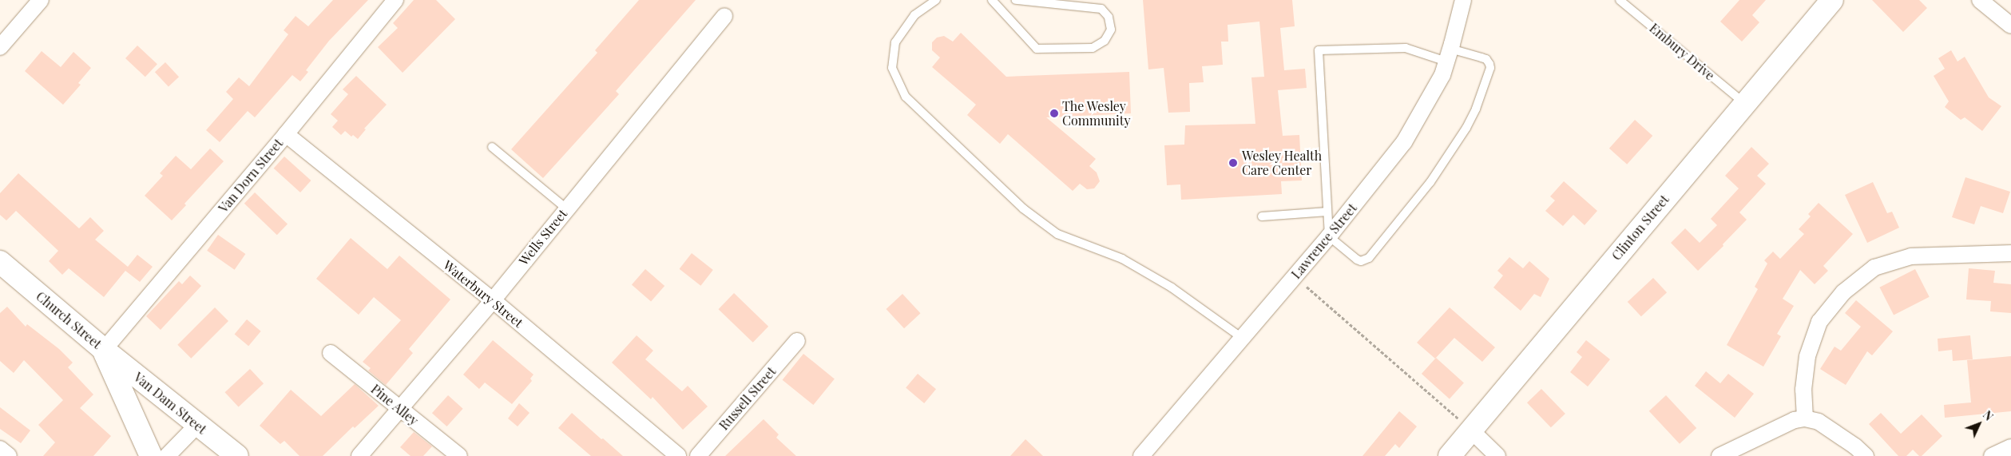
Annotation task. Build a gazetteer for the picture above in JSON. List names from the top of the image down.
{
  "streets": {
    "street": [
      "Van Dorn Street",
      "Clinton Street",
      "Wells Street",
      "Lawrence Street",
      "Waterbury Street",
      "Church Street",
      "Russell Street",
      "Van Dam Street",
      "Pine Alley"
    ],
    "lane": ["Embury Drive"]
  },
  "crossings": [
    ["Embury Drive", "Clinton Street"],
    ["Van Dorn Street", "Waterbury Street"],
    ["Van Dorn Street", "Church Street"],
    ["Van Dorn Street", "Van Dam Street"],
    ["Wells Street", "Waterbury Street"],
    ["Wells Street", "Pine Alley"],
    ["Church Street", "Van Dam Street"]
  ],
  "places": ["The Wesley Community", "Wesley Health Care Center"],
  "north": "top right"
}
